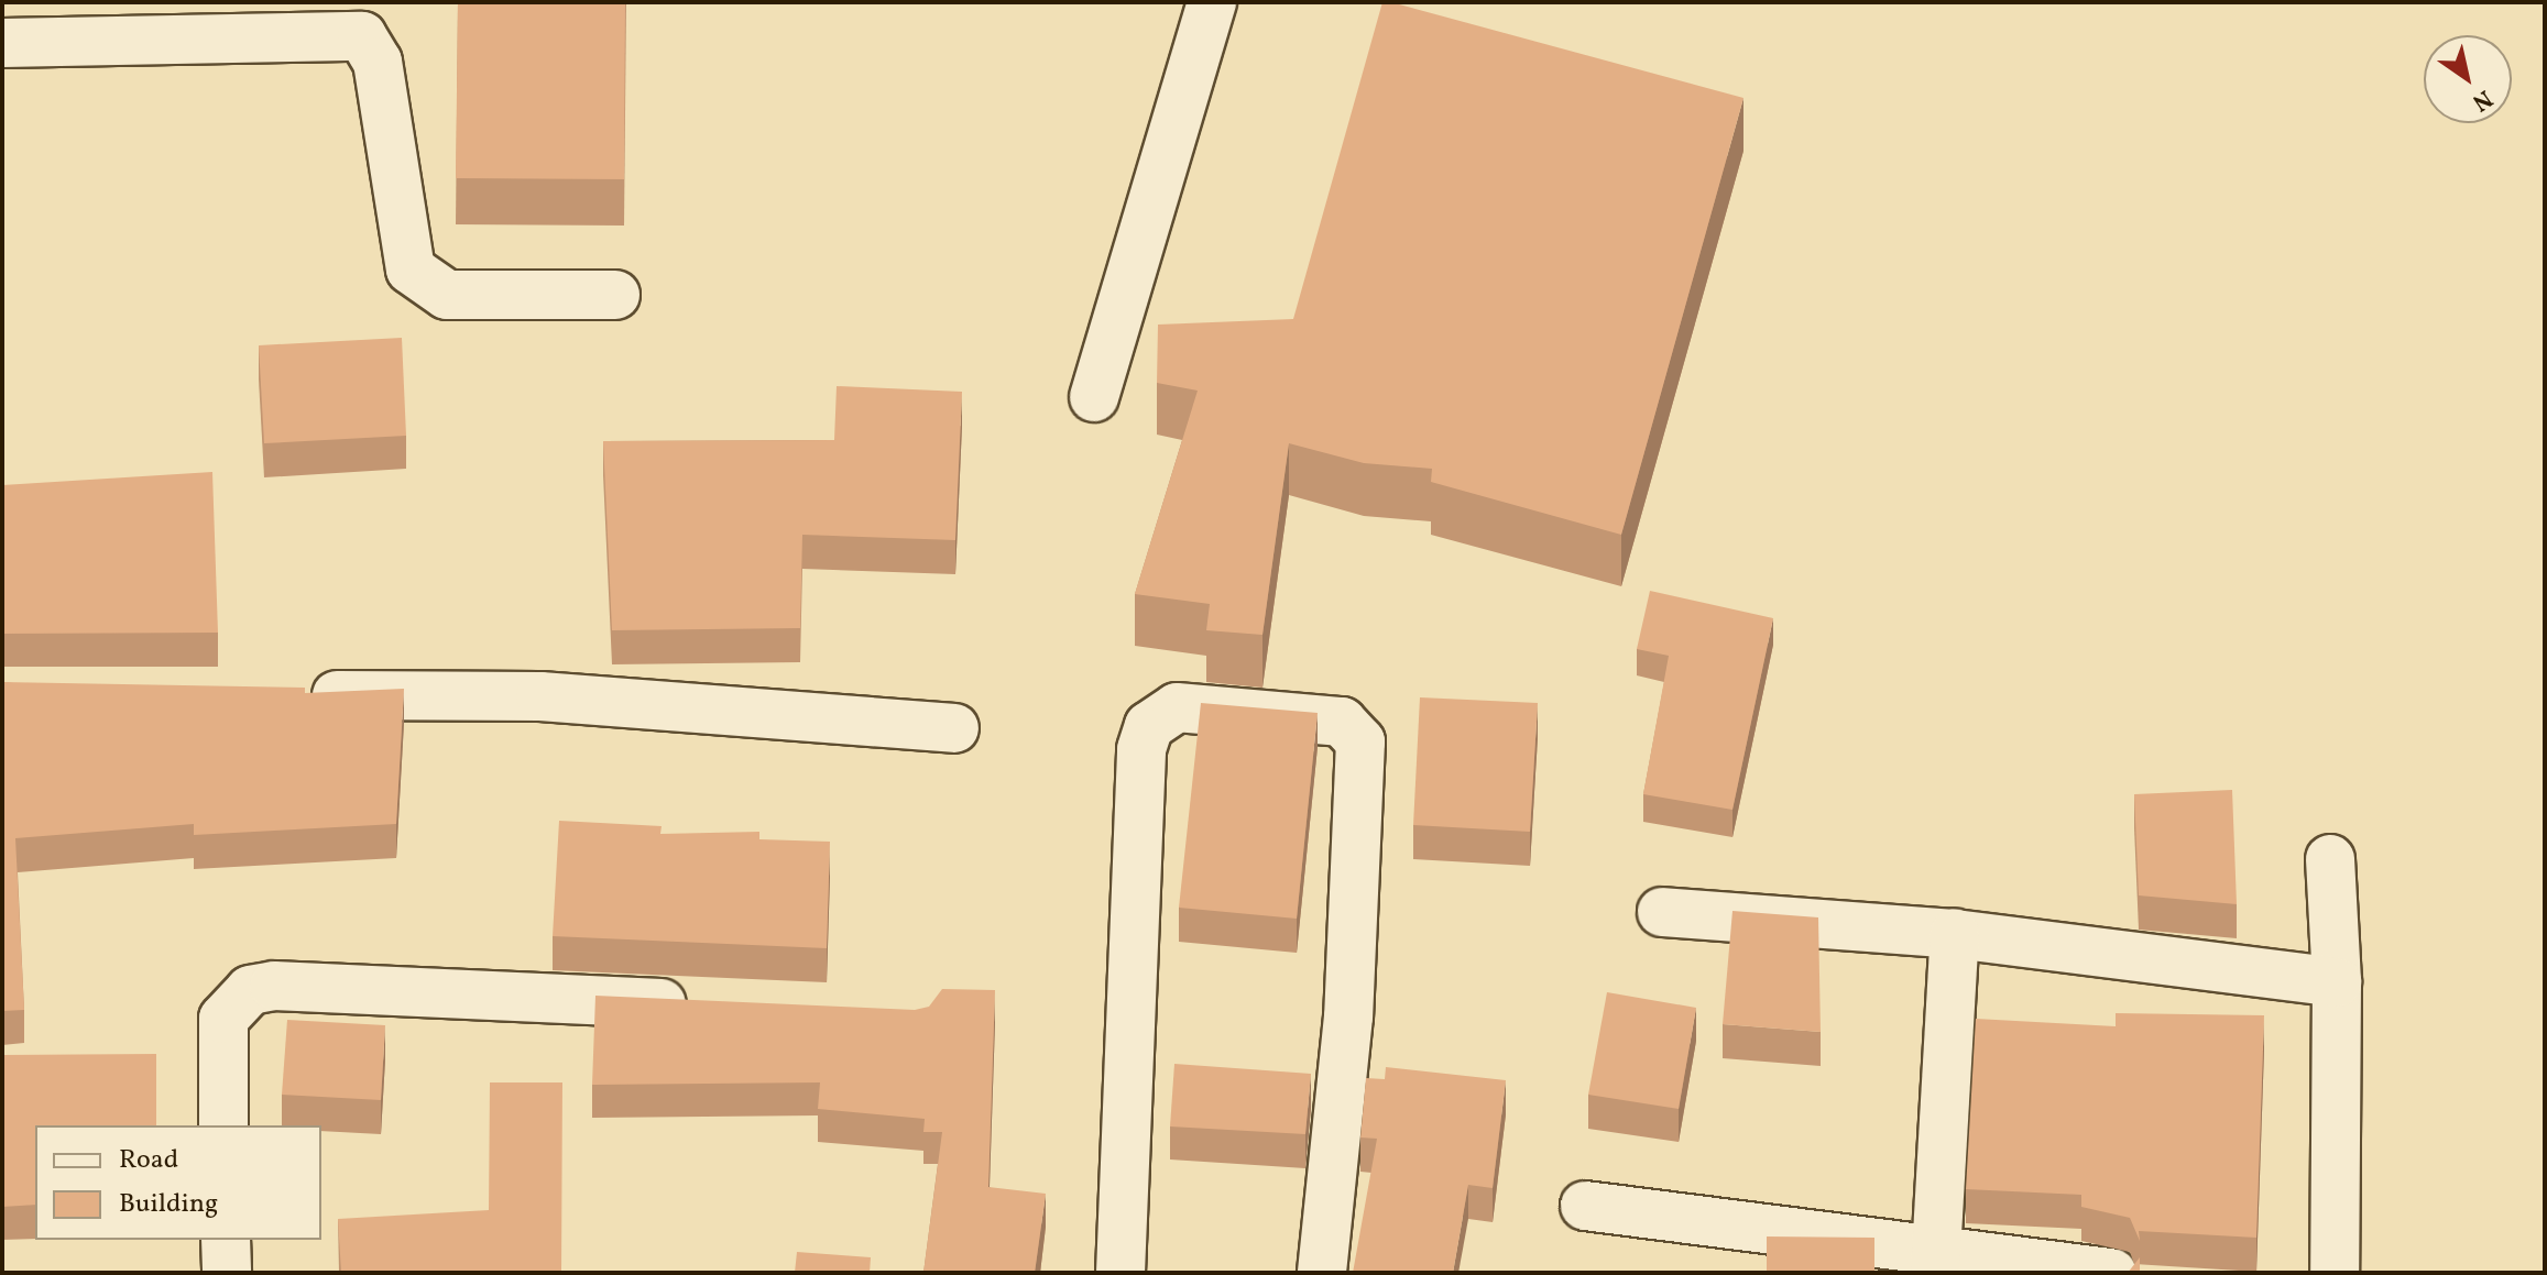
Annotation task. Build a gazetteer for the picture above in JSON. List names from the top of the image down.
{
  "legend": ["Road", "Building"],
  "north": "bottom right"
}
